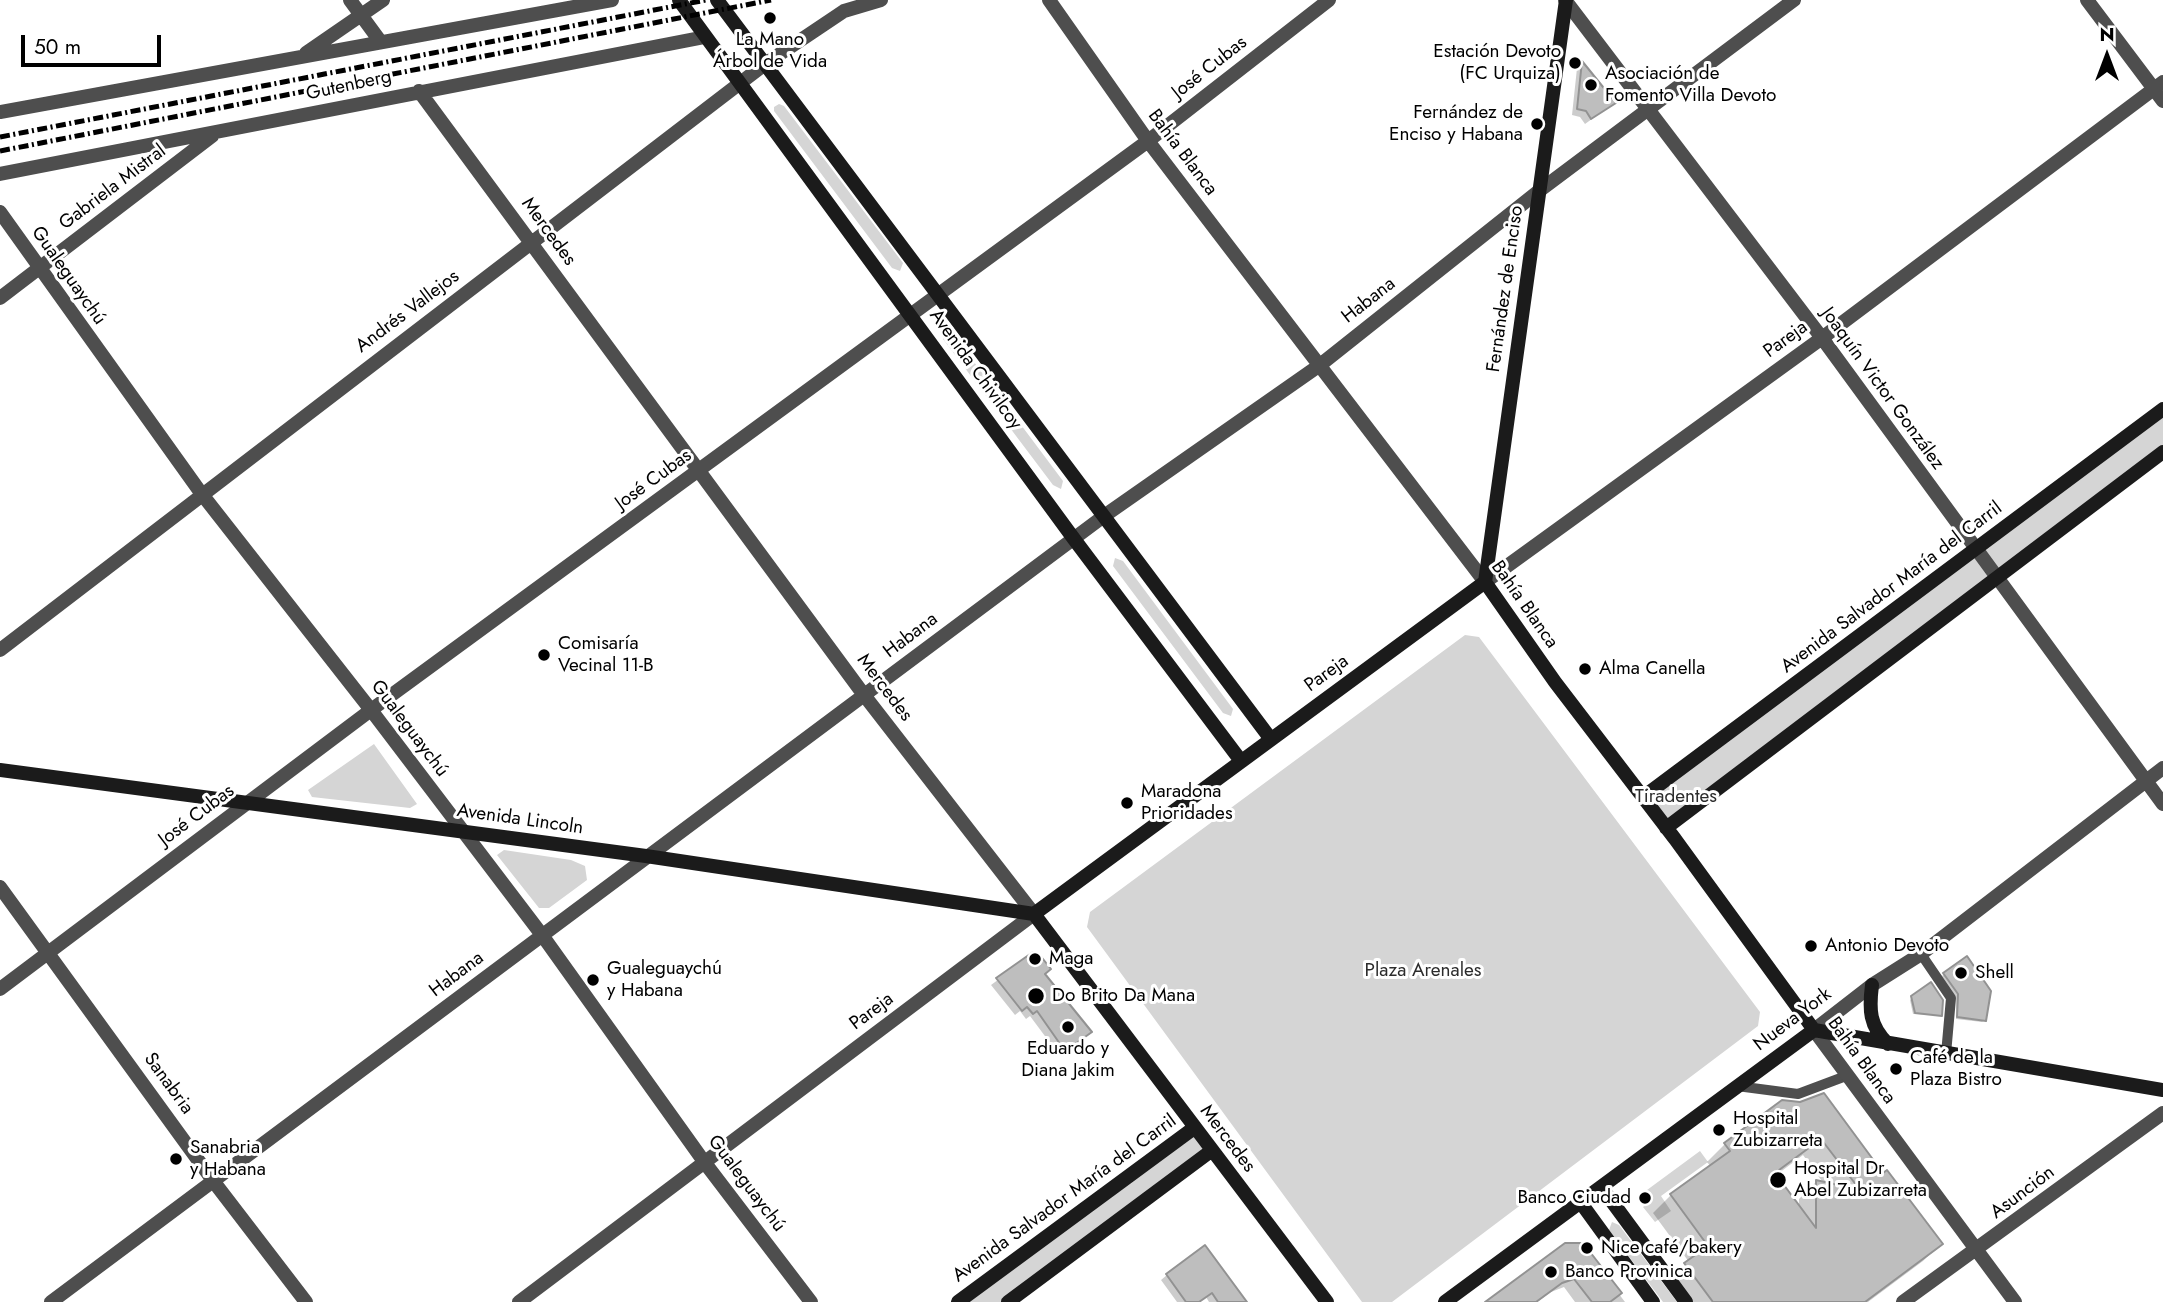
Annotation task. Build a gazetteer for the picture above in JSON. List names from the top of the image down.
{
  "streets": {
    "street": [
      "José Cubas",
      "Gutenberg",
      "Bahía Blanca",
      "Gabriela Mistral",
      "Mercedes",
      "Gualeguaychú",
      "Fernández de Enciso",
      "Habana",
      "Andrés Vallejos",
      "Pareja",
      "Avenida Chivilcoy",
      "Joaquín Victor González",
      "Avenida Salvador María del Carril",
      "Avenida Lincoln",
      "Nueva York",
      "Sanabria",
      "Asunción"
    ]
  },
  "crossings": [
    ["José Cubas", "Bahía Blanca"],
    ["José Cubas", "Mercedes"],
    ["José Cubas", "Gualeguaychú"],
    ["José Cubas", "Avenida Chivilcoy"],
    ["José Cubas", "Avenida Lincoln"],
    ["José Cubas", "Sanabria"],
    ["Gutenberg", "Gabriela Mistral"],
    ["Gutenberg", "Mercedes"],
    ["Gutenberg", "Avenida Chivilcoy"],
    ["Bahía Blanca", "Fernández de Enciso"],
    ["Bahía Blanca", "Habana"],
    ["Bahía Blanca", "Pareja"],
    ["Bahía Blanca", "Avenida Salvador María del Carril"],
    ["Bahía Blanca", "Nueva York"],
    ["Bahía Blanca", "Asunción"],
    ["Gabriela Mistral", "Gualeguaychú"],
    ["Mercedes", "Habana"],
    ["Mercedes", "Andrés Vallejos"],
    ["Mercedes", "Pareja"],
    ["Mercedes", "Avenida Salvador María del Carril"],
    ["Mercedes", "Avenida Lincoln"],
    ["Gualeguaychú", "Habana"],
    ["Gualeguaychú", "Andrés Vallejos"],
    ["Gualeguaychú", "Pareja"],
    ["Gualeguaychú", "Avenida Lincoln"],
    ["Fernández de Enciso", "Habana"],
    ["Fernández de Enciso", "Pareja"],
    ["Fernández de Enciso", "Joaquín Victor González"],
    ["Habana", "Avenida Chivilcoy"],
    ["Habana", "Joaquín Victor González"],
    ["Habana", "Avenida Lincoln"],
    ["Habana", "Sanabria"],
    ["Andrés Vallejos", "Avenida Chivilcoy"],
    ["Pareja", "Avenida Chivilcoy"],
    ["Pareja", "Joaquín Victor González"],
    ["Pareja", "Avenida Lincoln"],
    ["Joaquín Victor González", "Avenida Salvador María del Carril"],
    ["Joaquín Victor González", "Nueva York"]
  ],
  "parks": ["Tiradentes", "Plaza Arenales"],
  "places": [
    "La Mano Árbol de Vida",
    "Estación Devoto (FC Urquiza)",
    "Asociación de Fomento Villa Devoto",
    "Fernández de Enciso y Habana",
    "Comisaría Vecinal 11-B",
    "Alma Canella",
    "Maradona Prioridades",
    "Antonio Devoto",
    "Maga",
    "Shell",
    "Gualeguaychú y Habana",
    "Do Brito Da Mana",
    "Eduardo y Diana Jakim",
    "Café de la Plaza Bistro",
    "Hospital Zubizarreta",
    "Sanabria y Habana",
    "Hospital Dr Abel Zubizarreta",
    "Banco Ciudad",
    "Nice café/bakery",
    "Banco Provinica"
  ],
  "scale_bar": "50 m",
  "north": "top"
}
